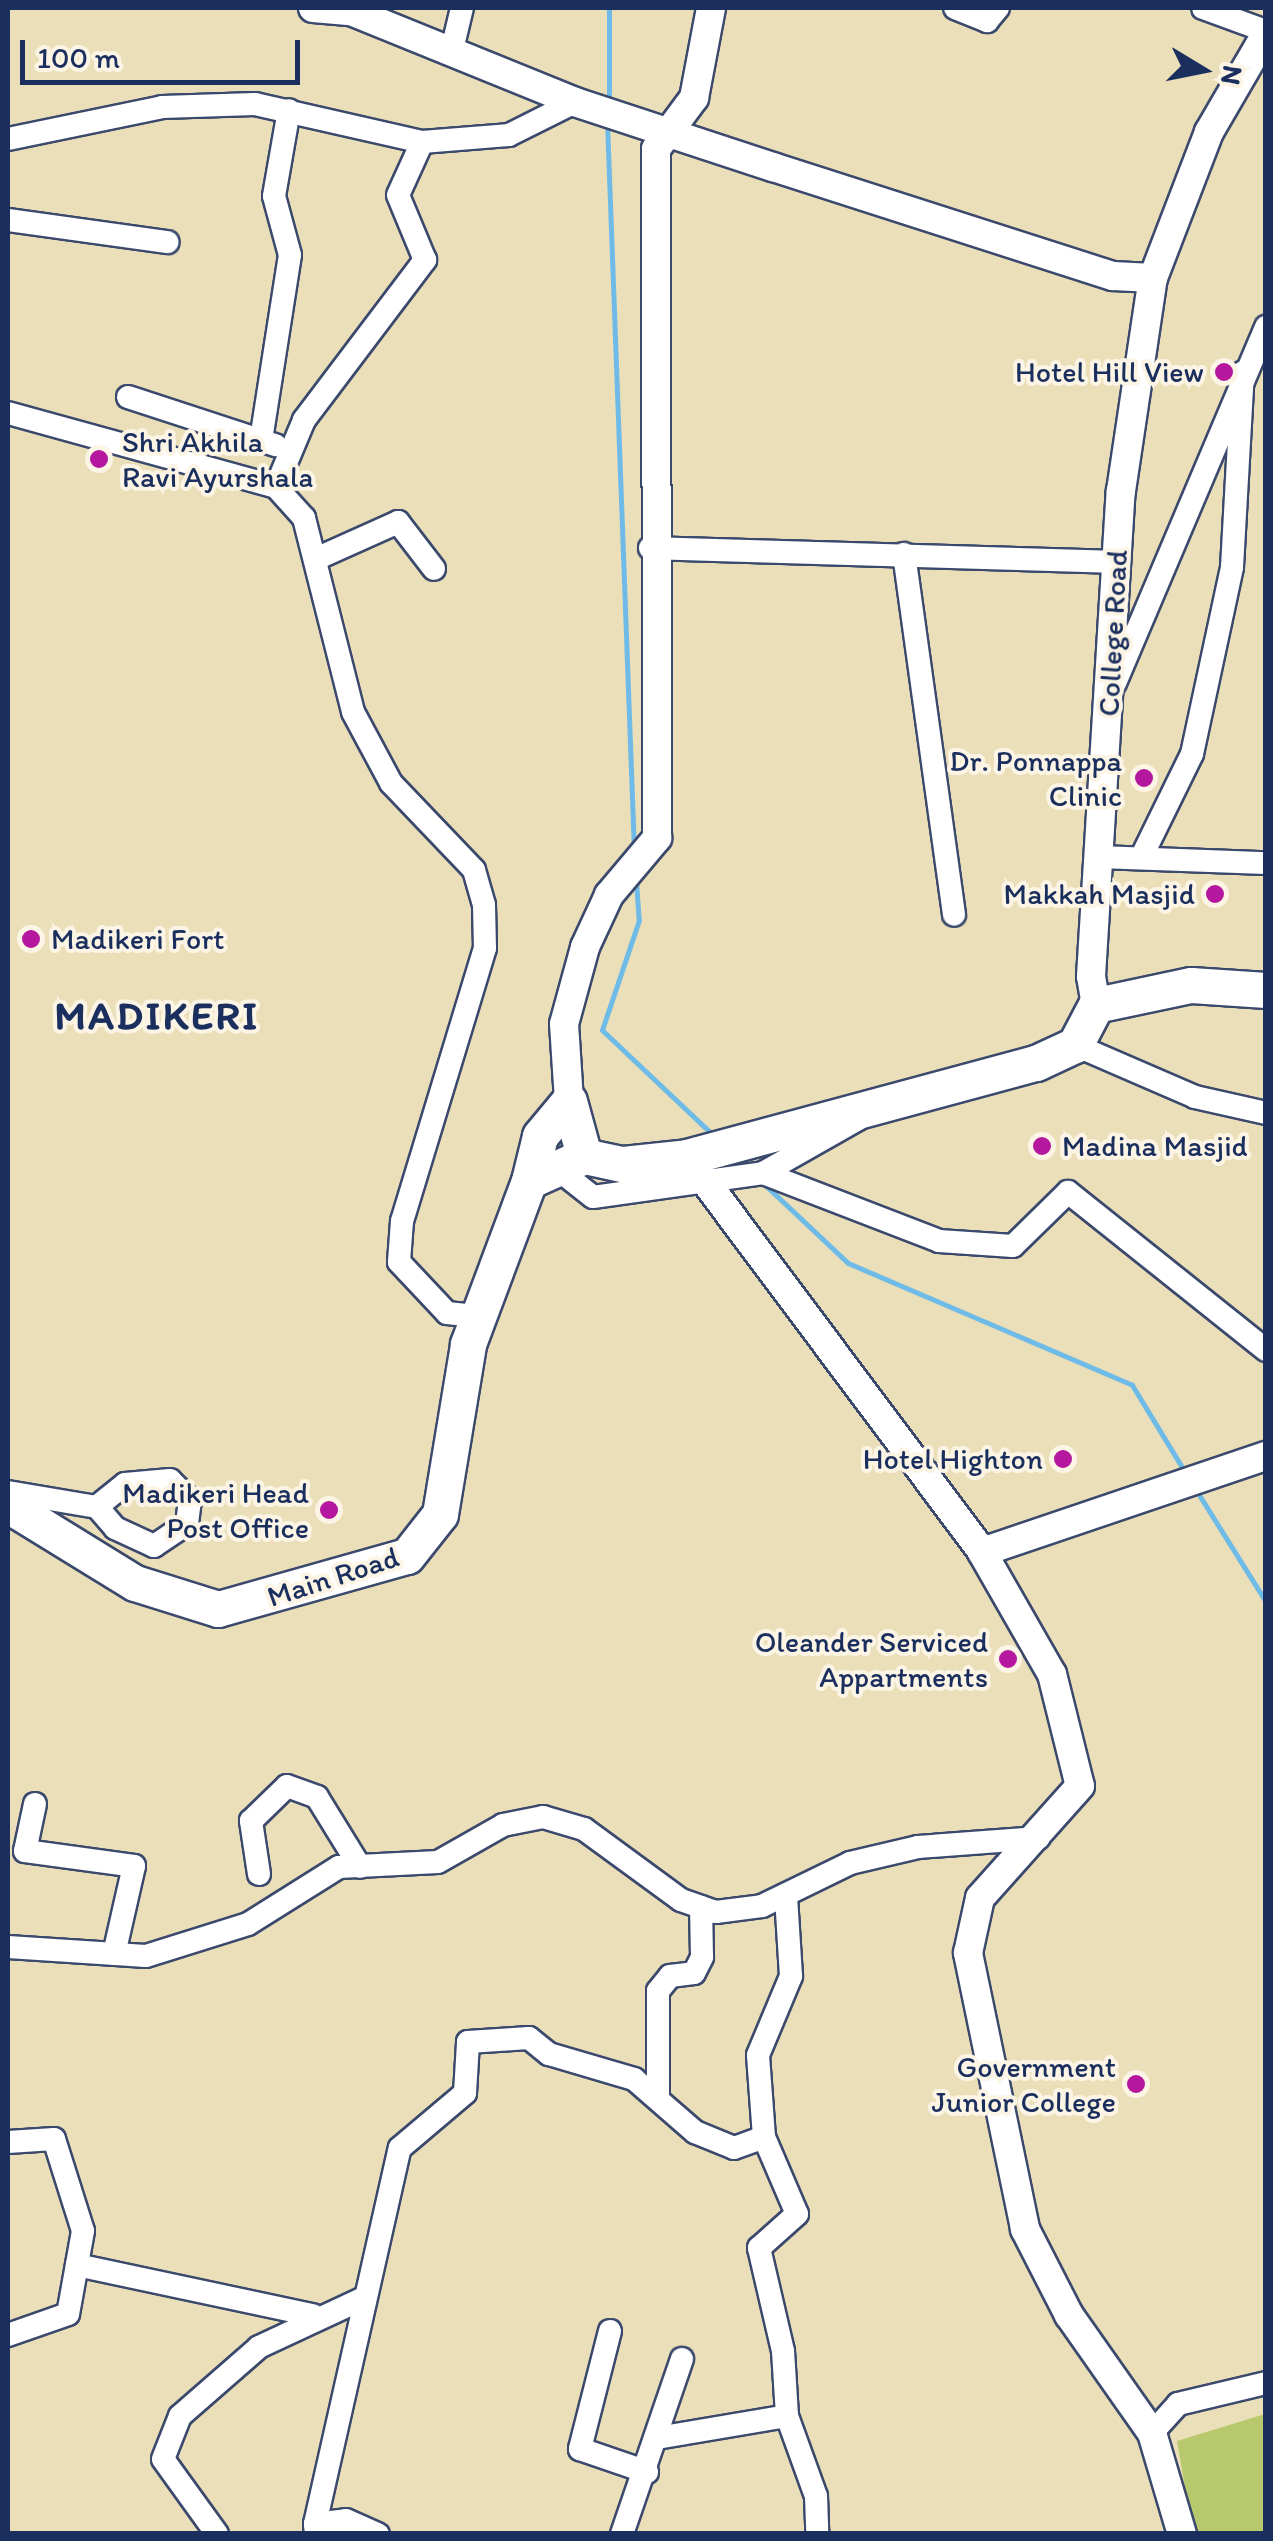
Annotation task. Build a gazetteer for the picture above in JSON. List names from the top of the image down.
{
  "streets": {
    "main road": ["College Road", "Main Road"]
  },
  "districts": ["MADIKERI"],
  "places": [
    "Hotel Hill View",
    "Shri Akhila Ravi Ayurshala",
    "Dr. Ponnappa Clinic",
    "Makkah Masjid",
    "Madikeri Fort",
    "Madina Masjid",
    "Hotel Highton",
    "Madikeri Head Post Office",
    "Oleander Serviced Appartments",
    "Government Junior College"
  ],
  "scale_bar": "100 m",
  "north": "right"
}
